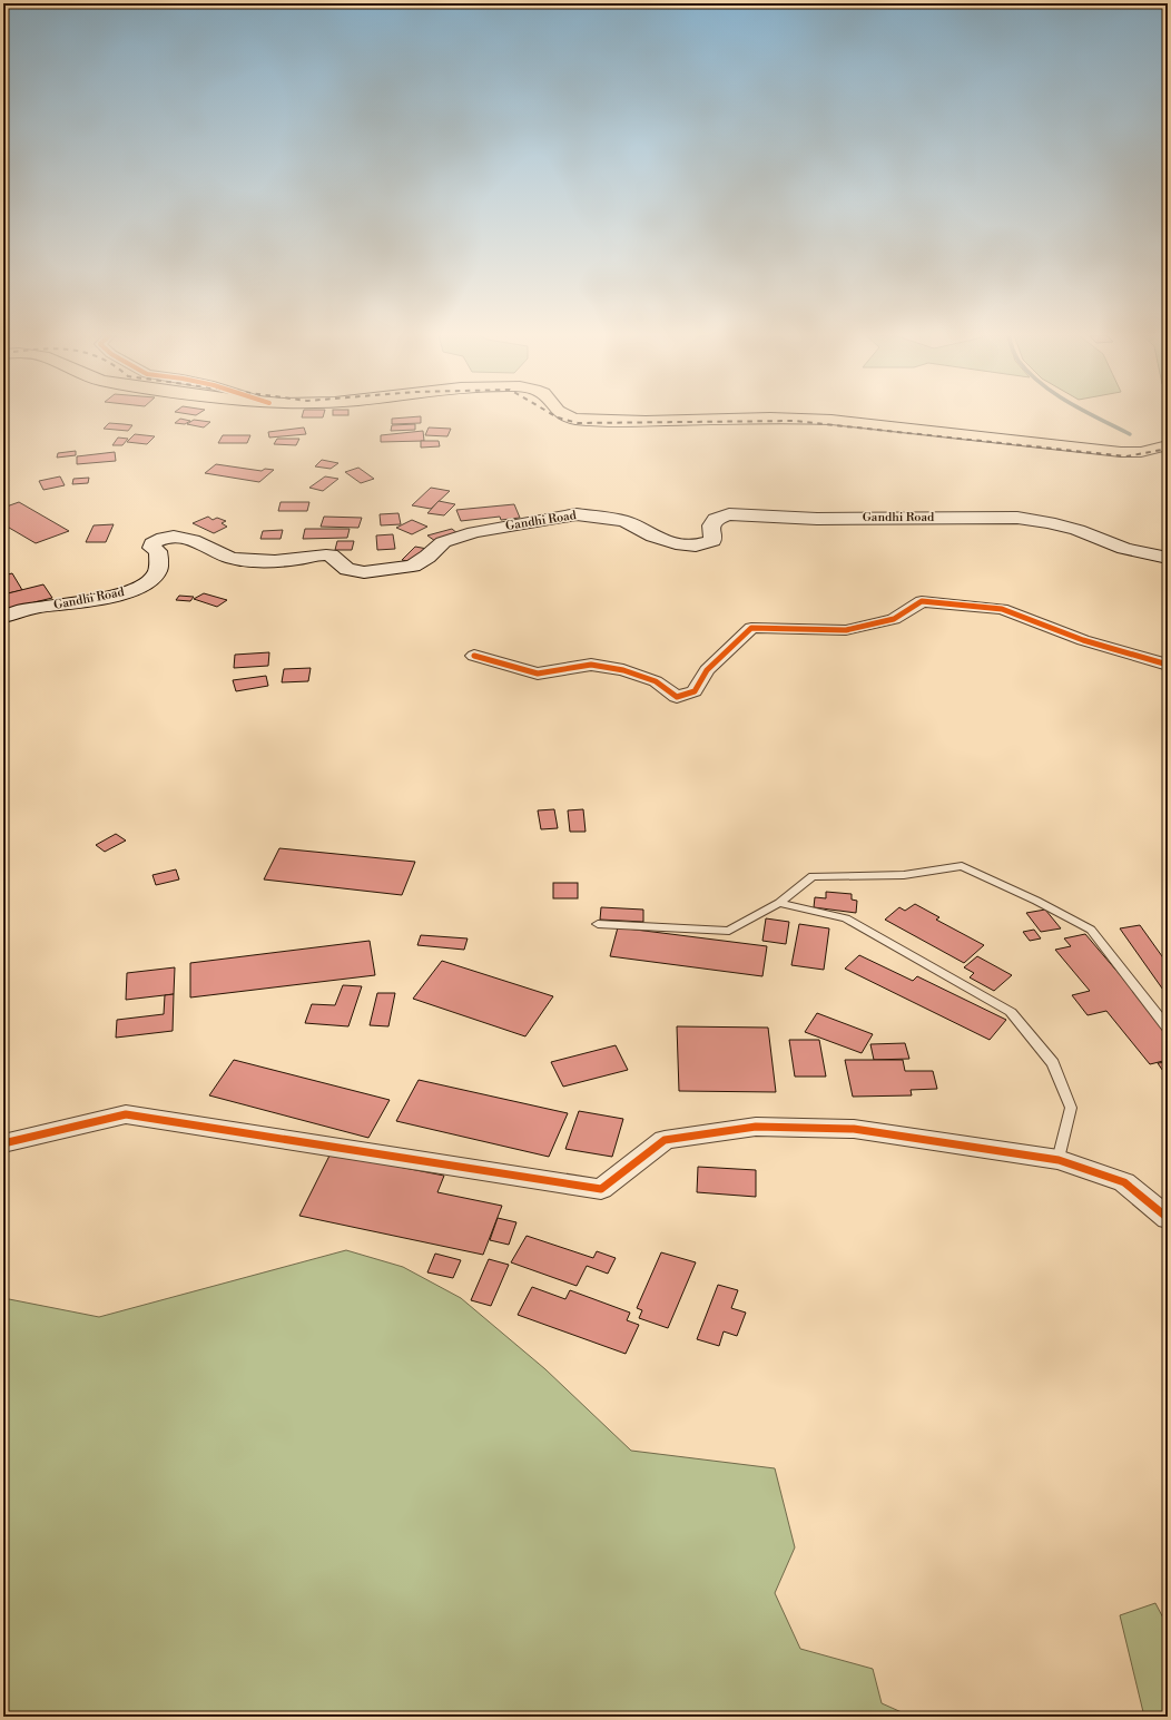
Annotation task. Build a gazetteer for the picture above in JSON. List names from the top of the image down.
{
  "streets": {
    "main road": ["Gandhi Road"]
  }
}
